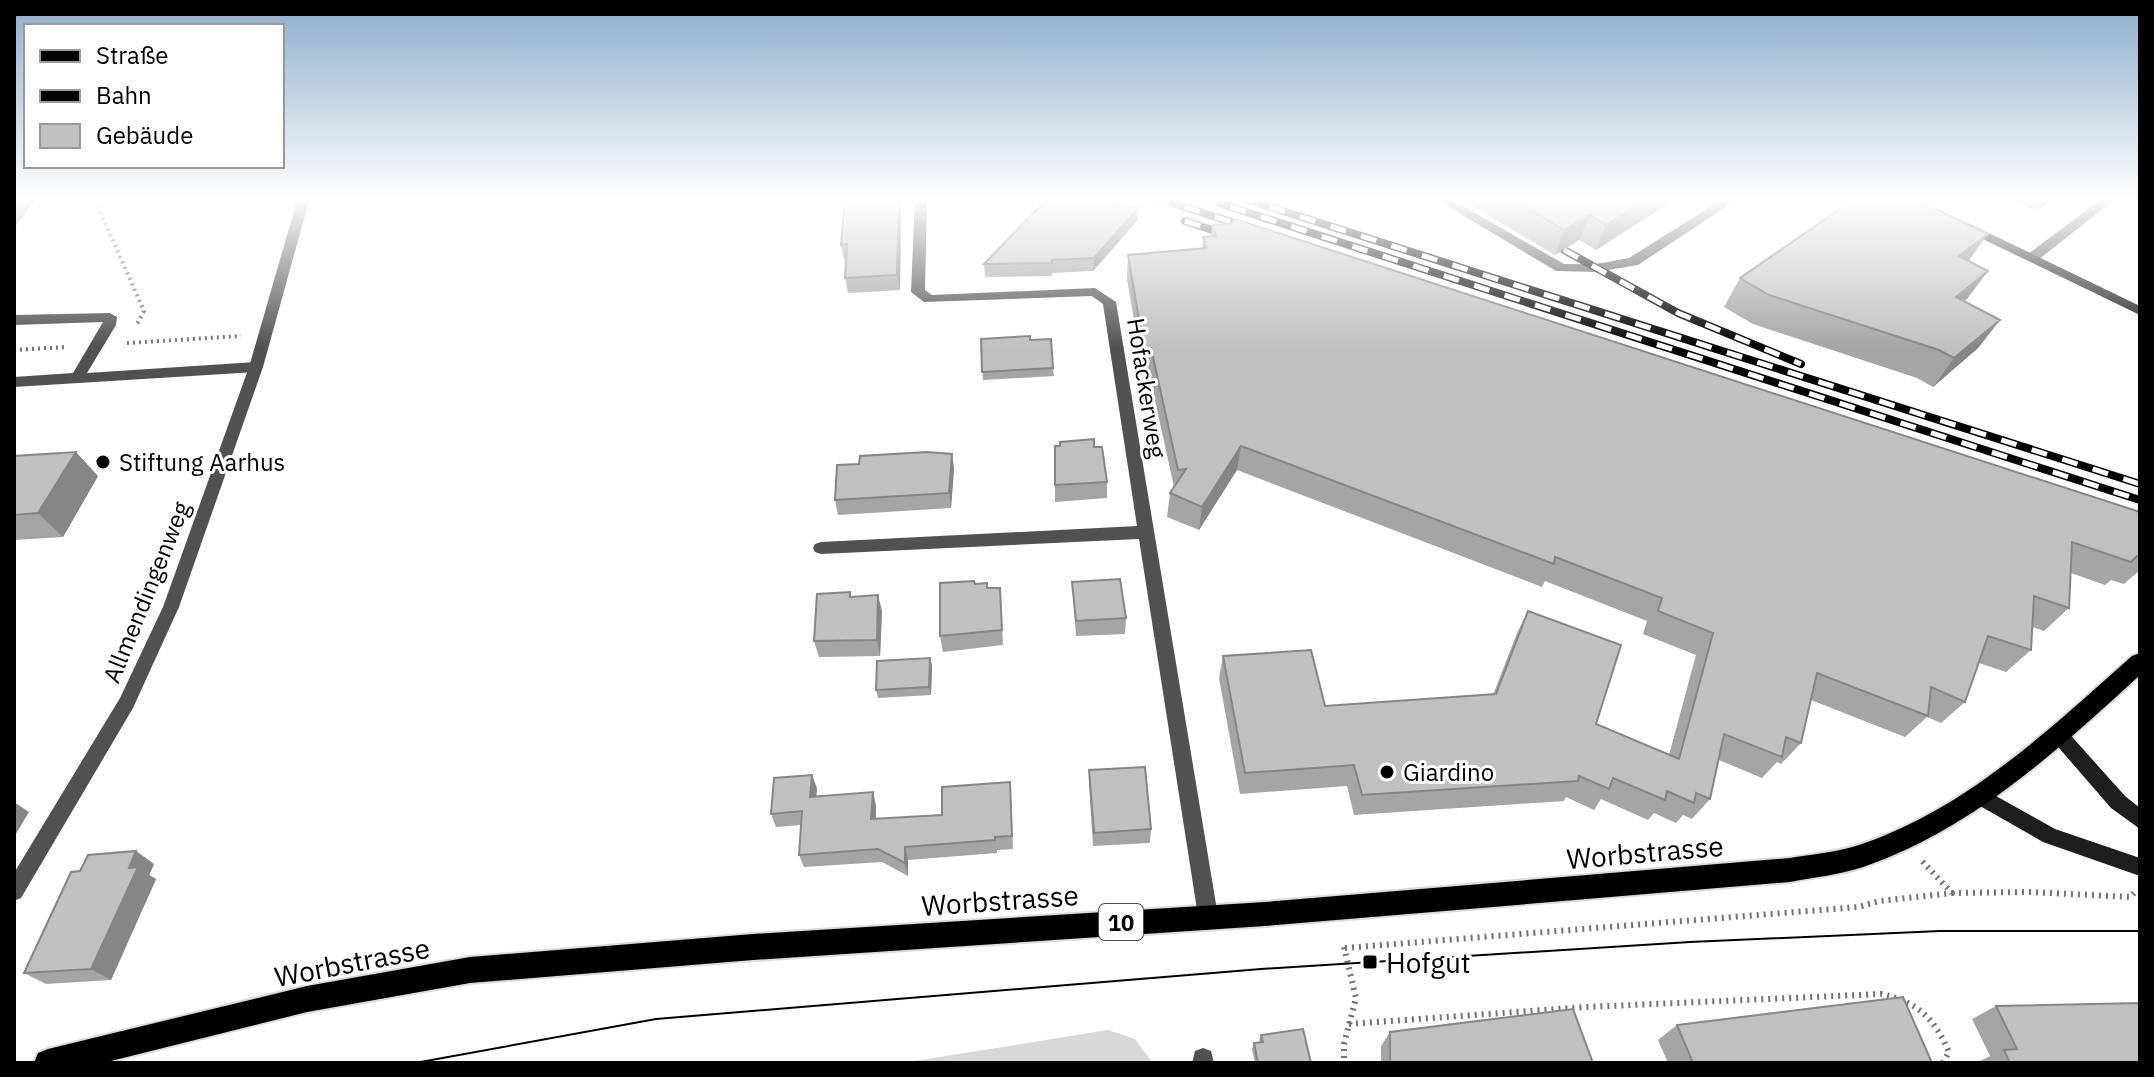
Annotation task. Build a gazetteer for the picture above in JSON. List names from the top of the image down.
{
  "streets": {
    "main road": ["Worbstrasse", "10"],
    "street": ["Hofackerweg", "Allmendingenweg"]
  },
  "crossings": [
    ["Hofackerweg", "Worbstrasse"]
  ],
  "places": {
    "other": ["Stiftung Aarhus", "Giardino"],
    "transit": ["Hofgut"]
  },
  "legend": ["Straße", "Bahn", "Gebäude"]
}
